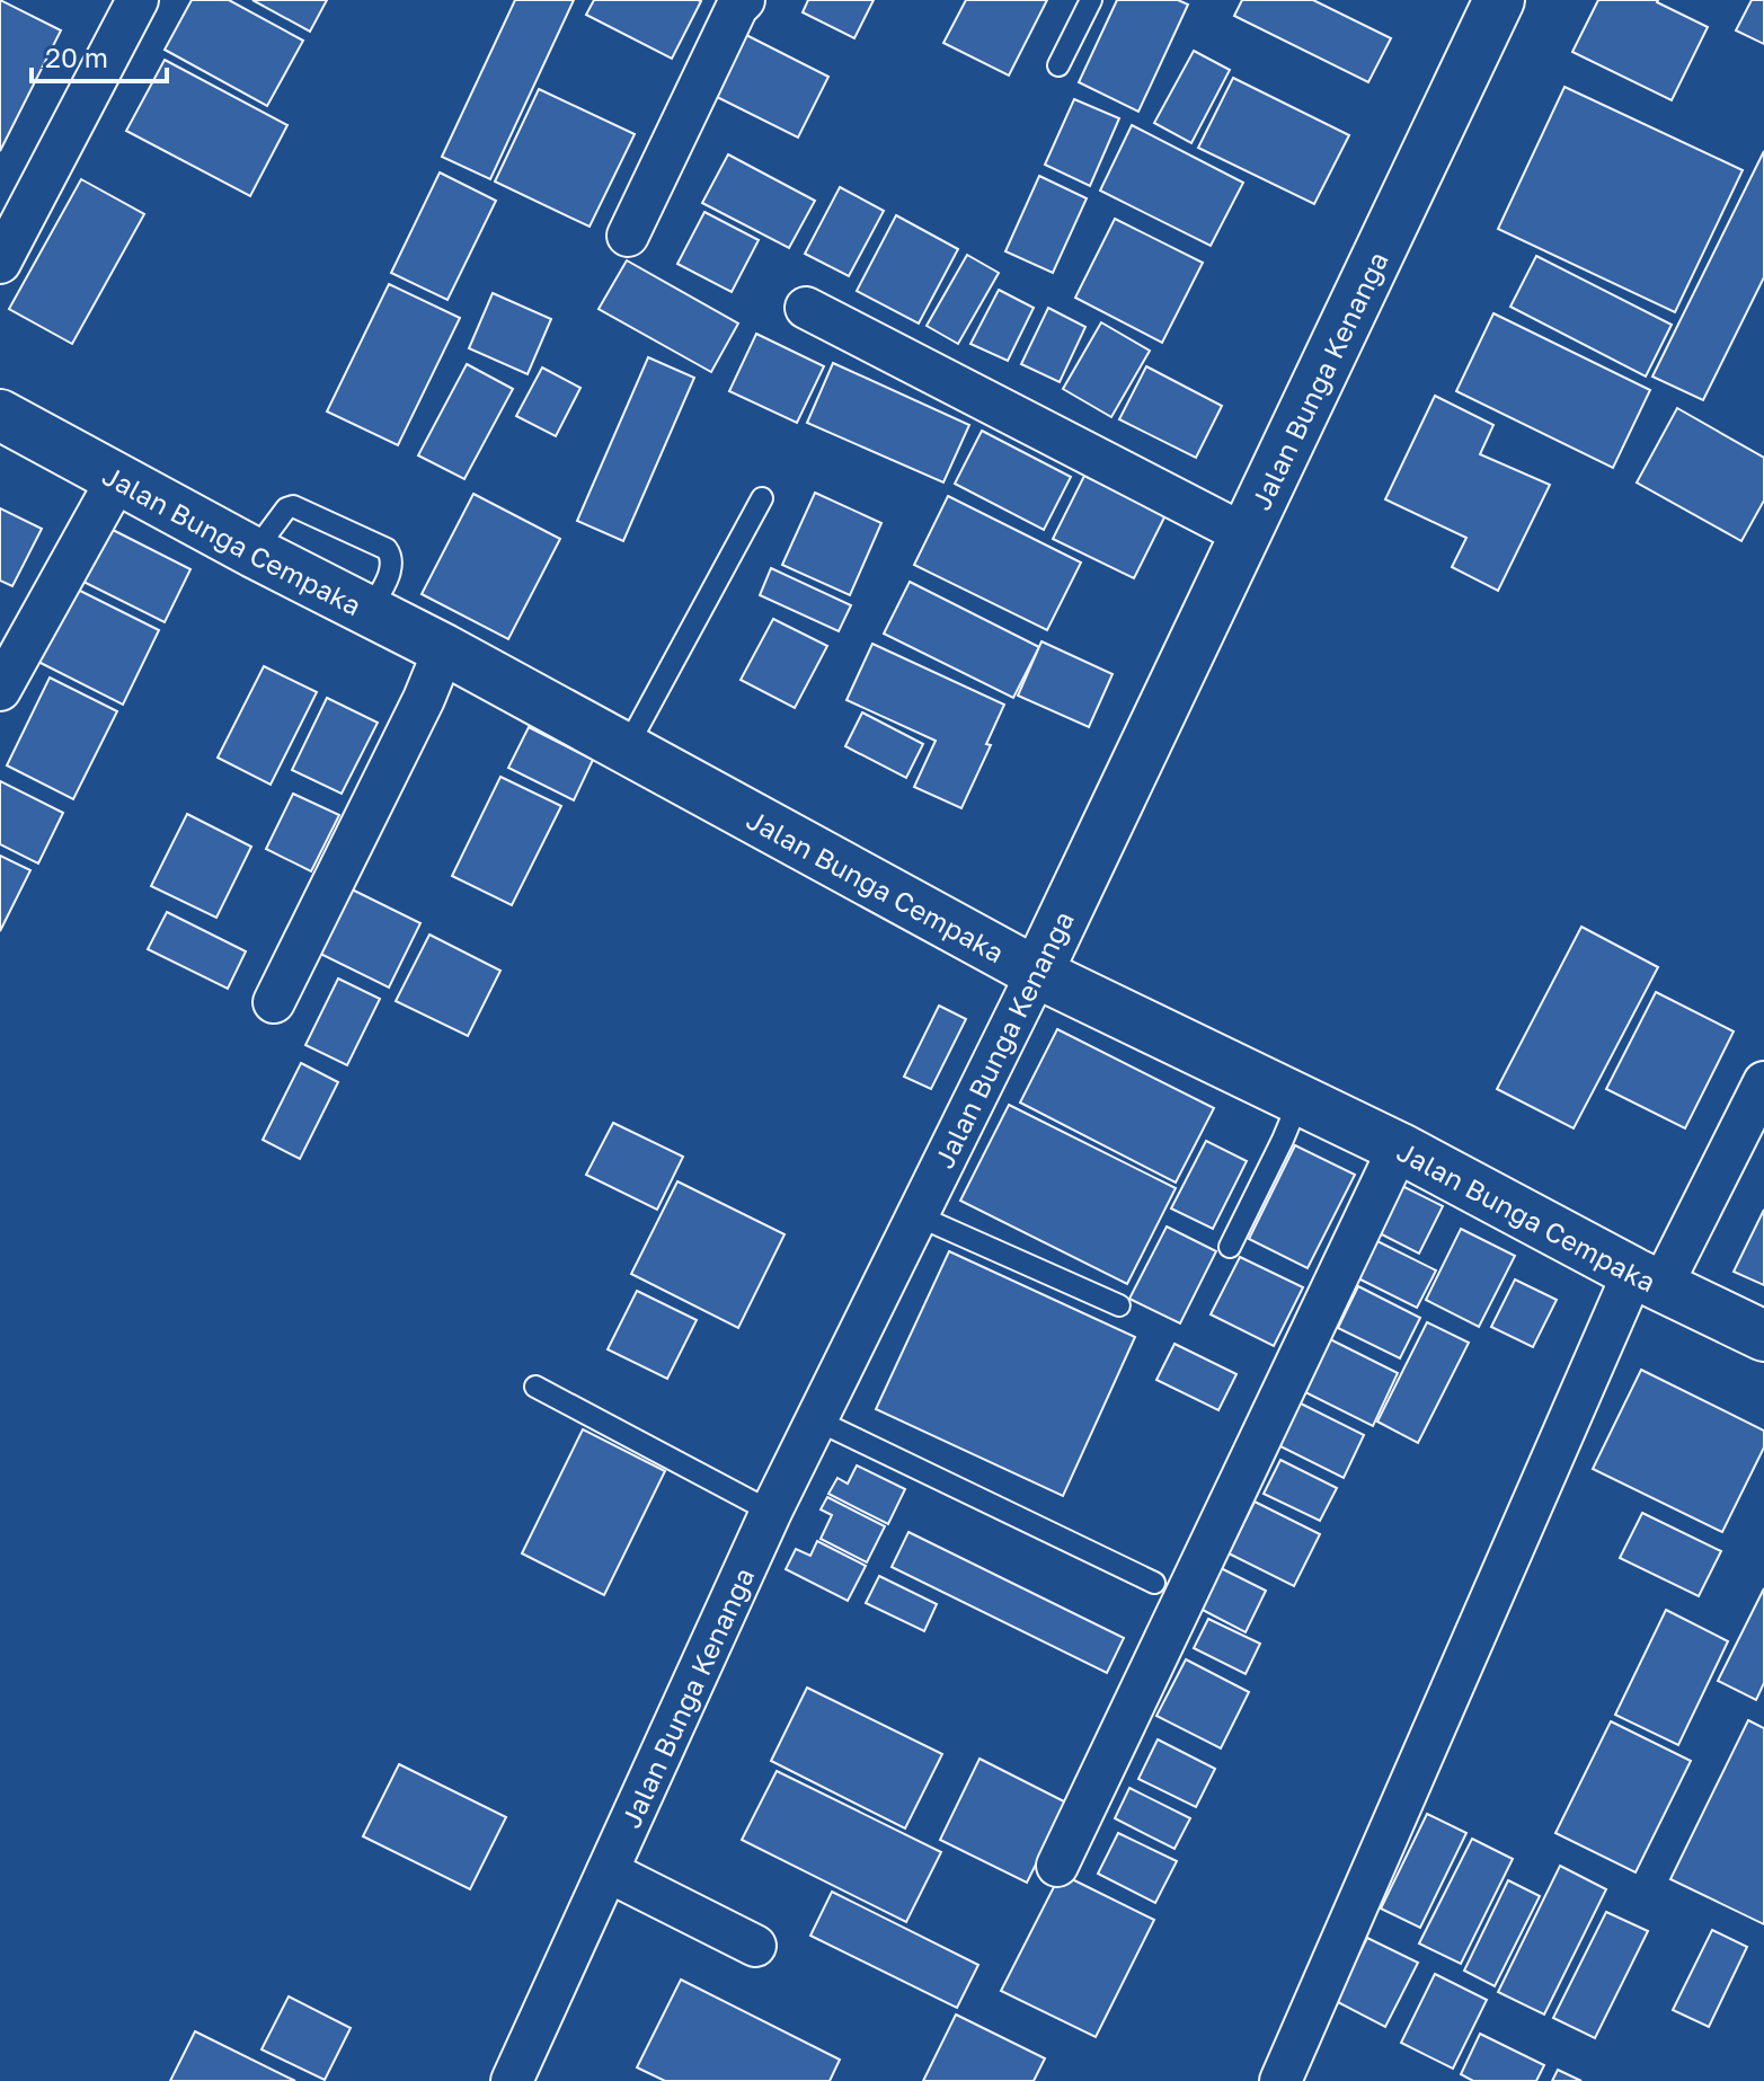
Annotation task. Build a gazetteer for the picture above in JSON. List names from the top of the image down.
{
  "streets": {
    "street": ["Jalan Bunga Kenanga", "Jalan Bunga Cempaka"]
  },
  "crossings": [
    ["Jalan Bunga Kenanga", "Jalan Bunga Cempaka"]
  ],
  "scale_bar": "20 m"
}
